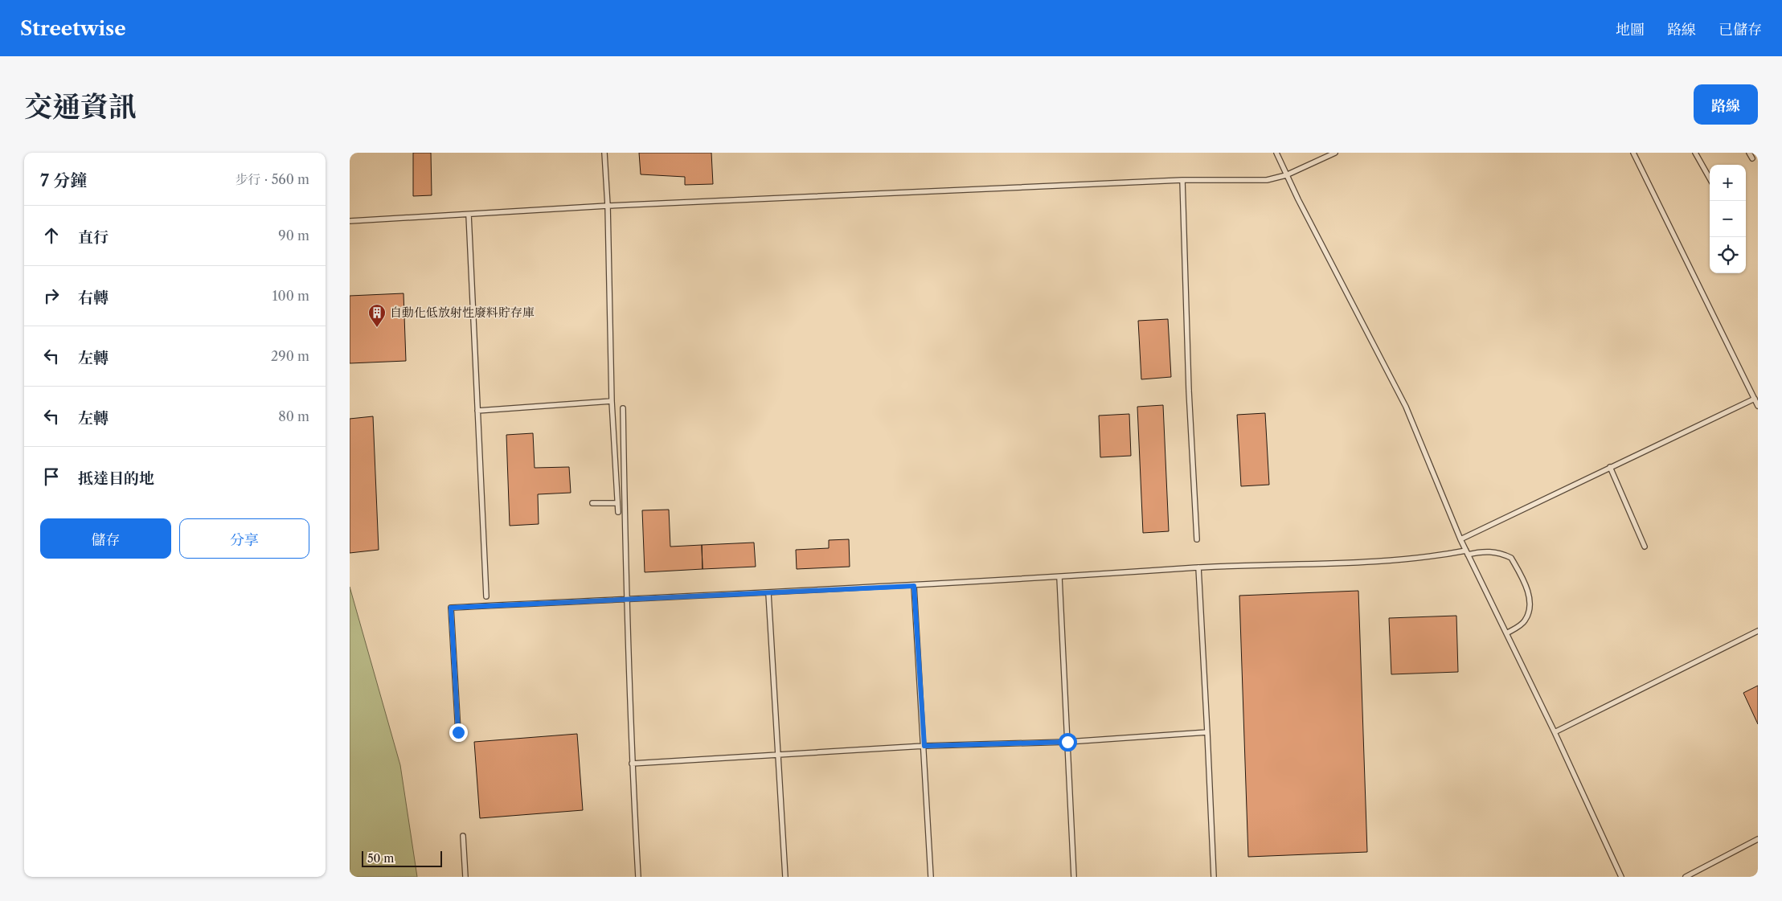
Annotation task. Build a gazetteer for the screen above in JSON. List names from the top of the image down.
{
  "places": {
    "building": ["自動化低放射性廢料貯存庫"]
  },
  "scale_bar": "50 m",
  "page": {
    "header": "Streetwise",
    "nav": ["地圖", "路線", "已儲存"],
    "title": "交通資訊",
    "buttons": [
      "路線",
      ["儲存", "分享"]
    ],
    "heading": ["7 分鐘", "步行 · 560 m"],
    "map_buttons": ["+", "−"],
    "list": [
      ["直行", "90 m"],
      ["右轉", "100 m"],
      ["左轉", "290 m"],
      ["左轉", "80 m"],
      "抵達目的地"
    ],
    "scale": "50 m"
  }
}
